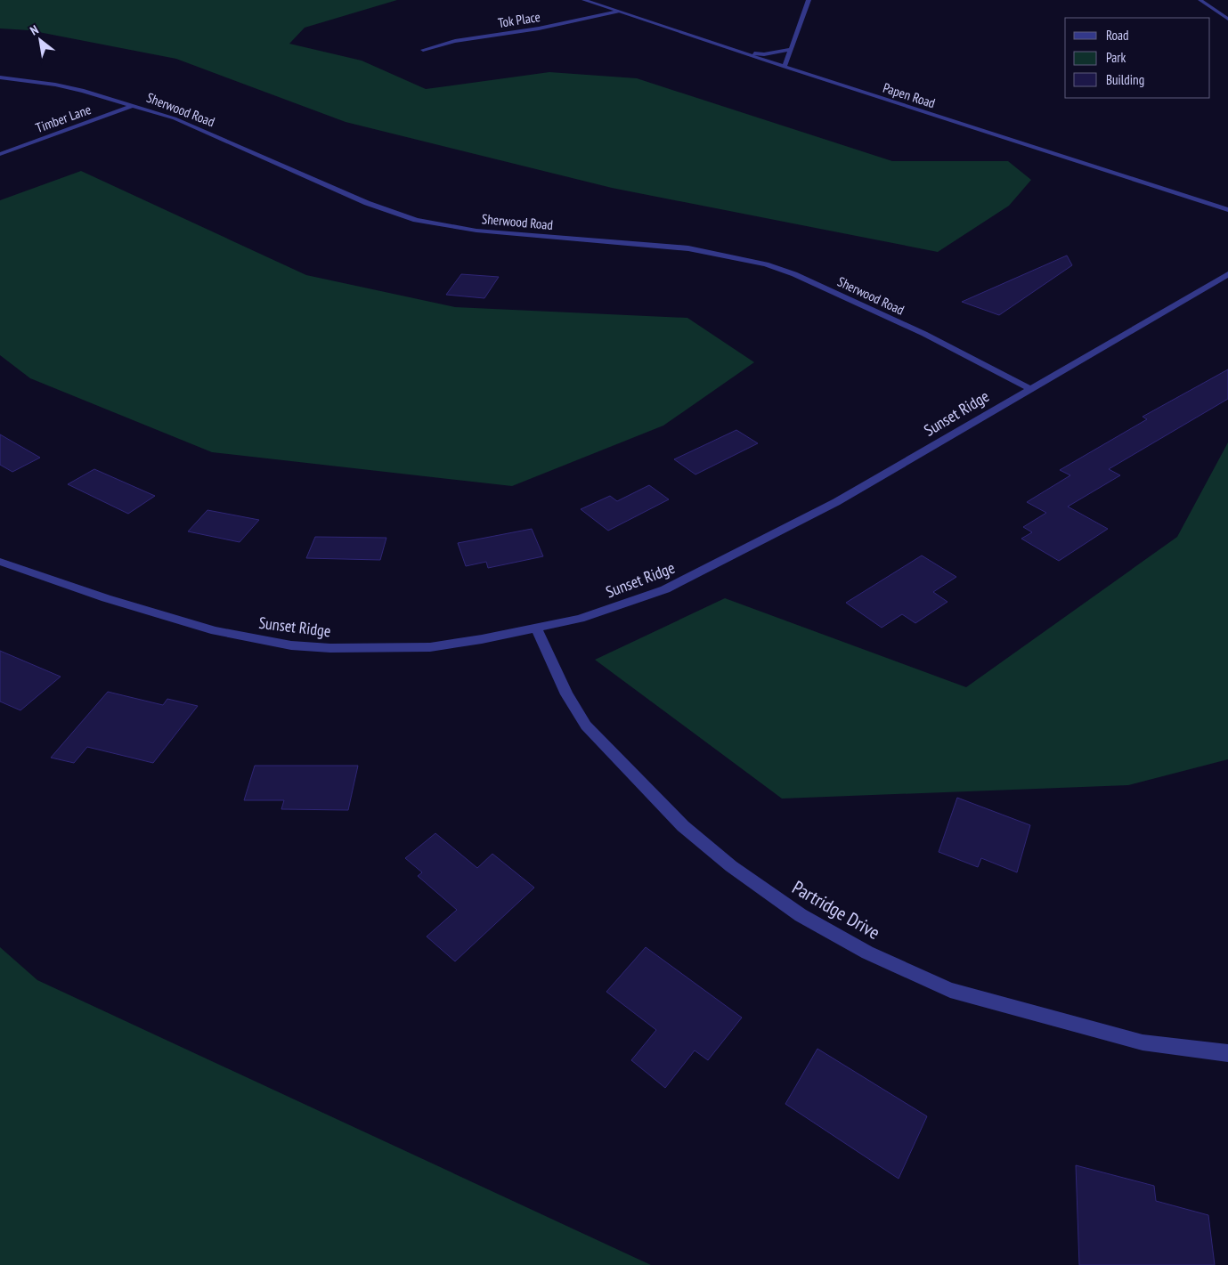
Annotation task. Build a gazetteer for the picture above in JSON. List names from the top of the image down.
{
  "streets": {
    "street": [
      "Tok Place",
      "Papen Road",
      "Sherwood Road",
      "Timber Lane",
      "Sunset Ridge",
      "Partridge Drive"
    ]
  },
  "crossings": [
    ["Tok Place", "Papen Road"],
    ["Sherwood Road", "Timber Lane"],
    ["Sherwood Road", "Sunset Ridge"],
    ["Sunset Ridge", "Partridge Drive"]
  ],
  "legend": ["Road", "Park", "Building"],
  "north": "top left"
}
